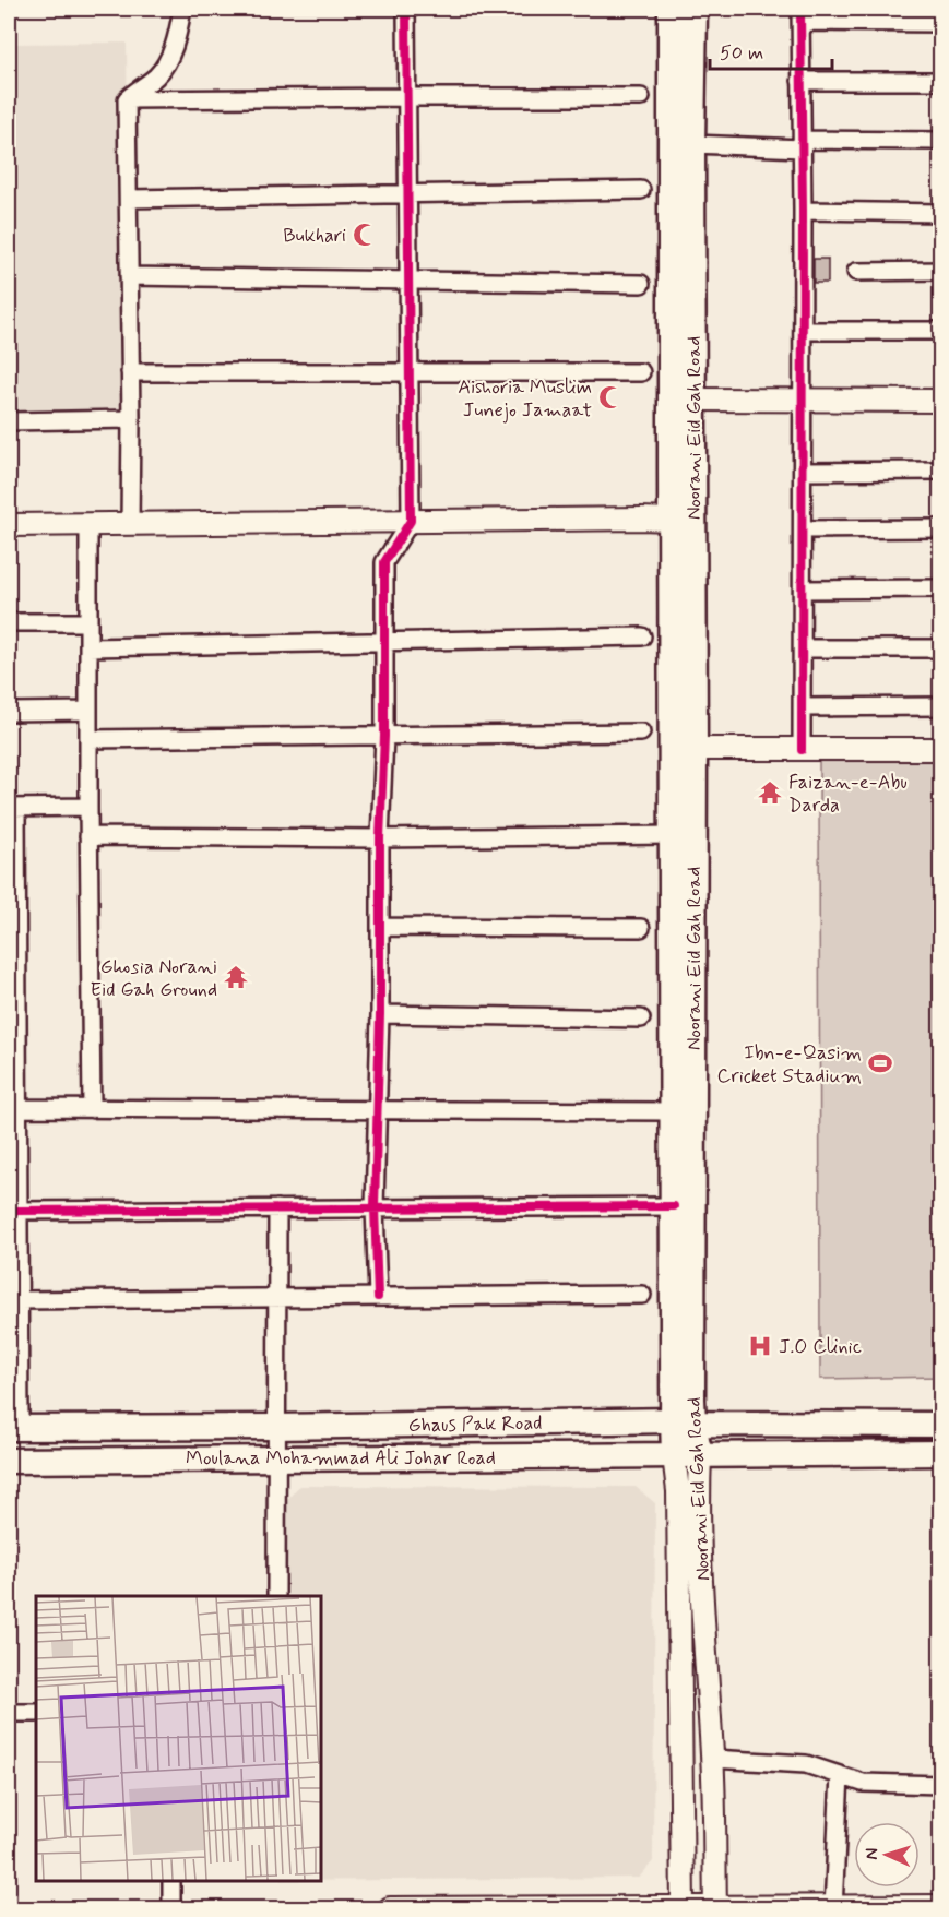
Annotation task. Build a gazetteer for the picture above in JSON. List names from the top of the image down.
{
  "streets": {
    "main road": ["Noorani Eid Gah Road", "Ghaus Pak Road", "Moulana Mohammad Ali Johar Road"]
  },
  "crossings": [
    ["Noorani Eid Gah Road", "Ghaus Pak Road"],
    ["Noorani Eid Gah Road", "Moulana Mohammad Ali Johar Road"]
  ],
  "places": {
    "mosque": ["Bukhari", "Aishoria Muslim Junejo Jamaat"],
    "temple": ["Faizan-e-Abu Darda", "Ghosia Norani Eid Gah Ground"],
    "sports": ["Ibn-e-Qasim Cricket Stadium"],
    "hospital": ["J.O Clinic"]
  },
  "scale_bar": "50 m",
  "north": "left"
}
